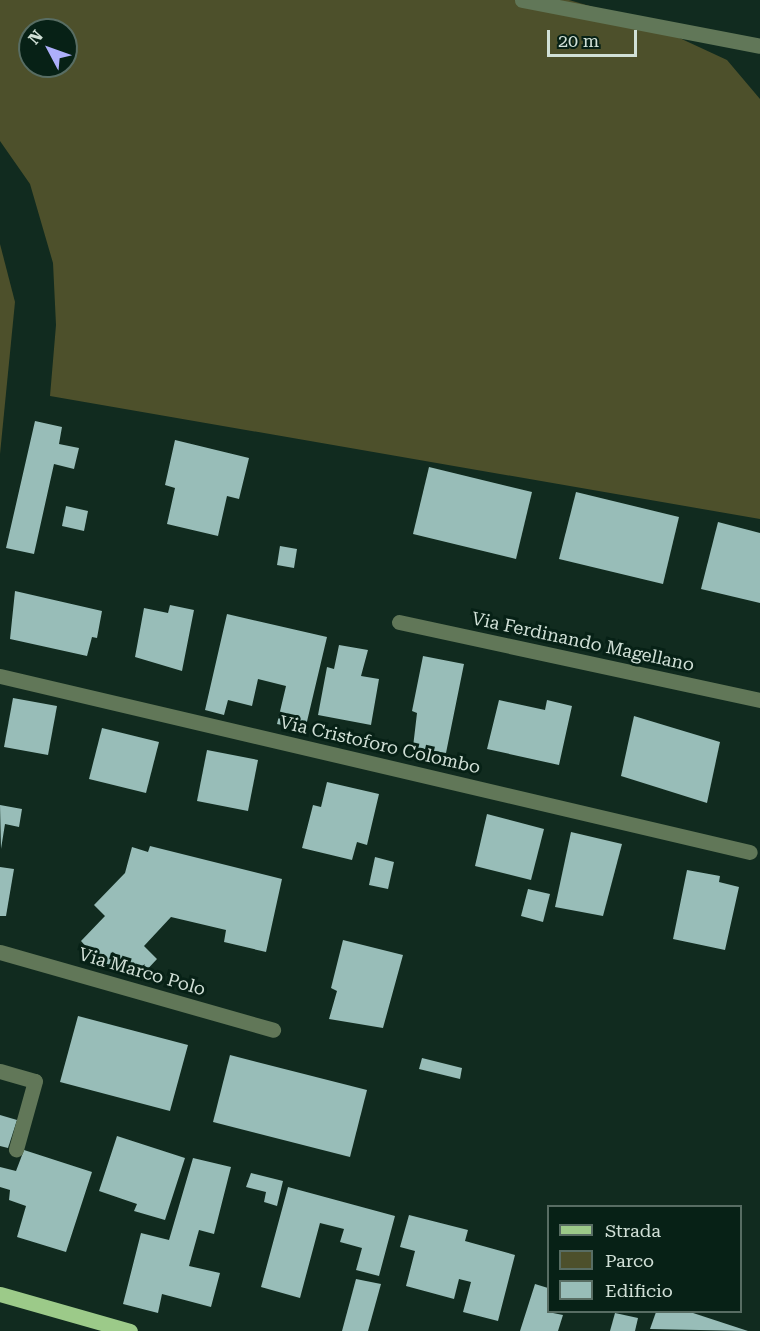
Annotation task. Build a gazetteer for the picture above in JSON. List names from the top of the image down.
{
  "streets": {
    "street": ["Via Ferdinando Magellano", "Via Cristoforo Colombo", "Via Marco Polo"]
  },
  "legend": ["Strada", "Parco", "Edificio"],
  "scale_bar": "20 m",
  "north": "top left"
}
